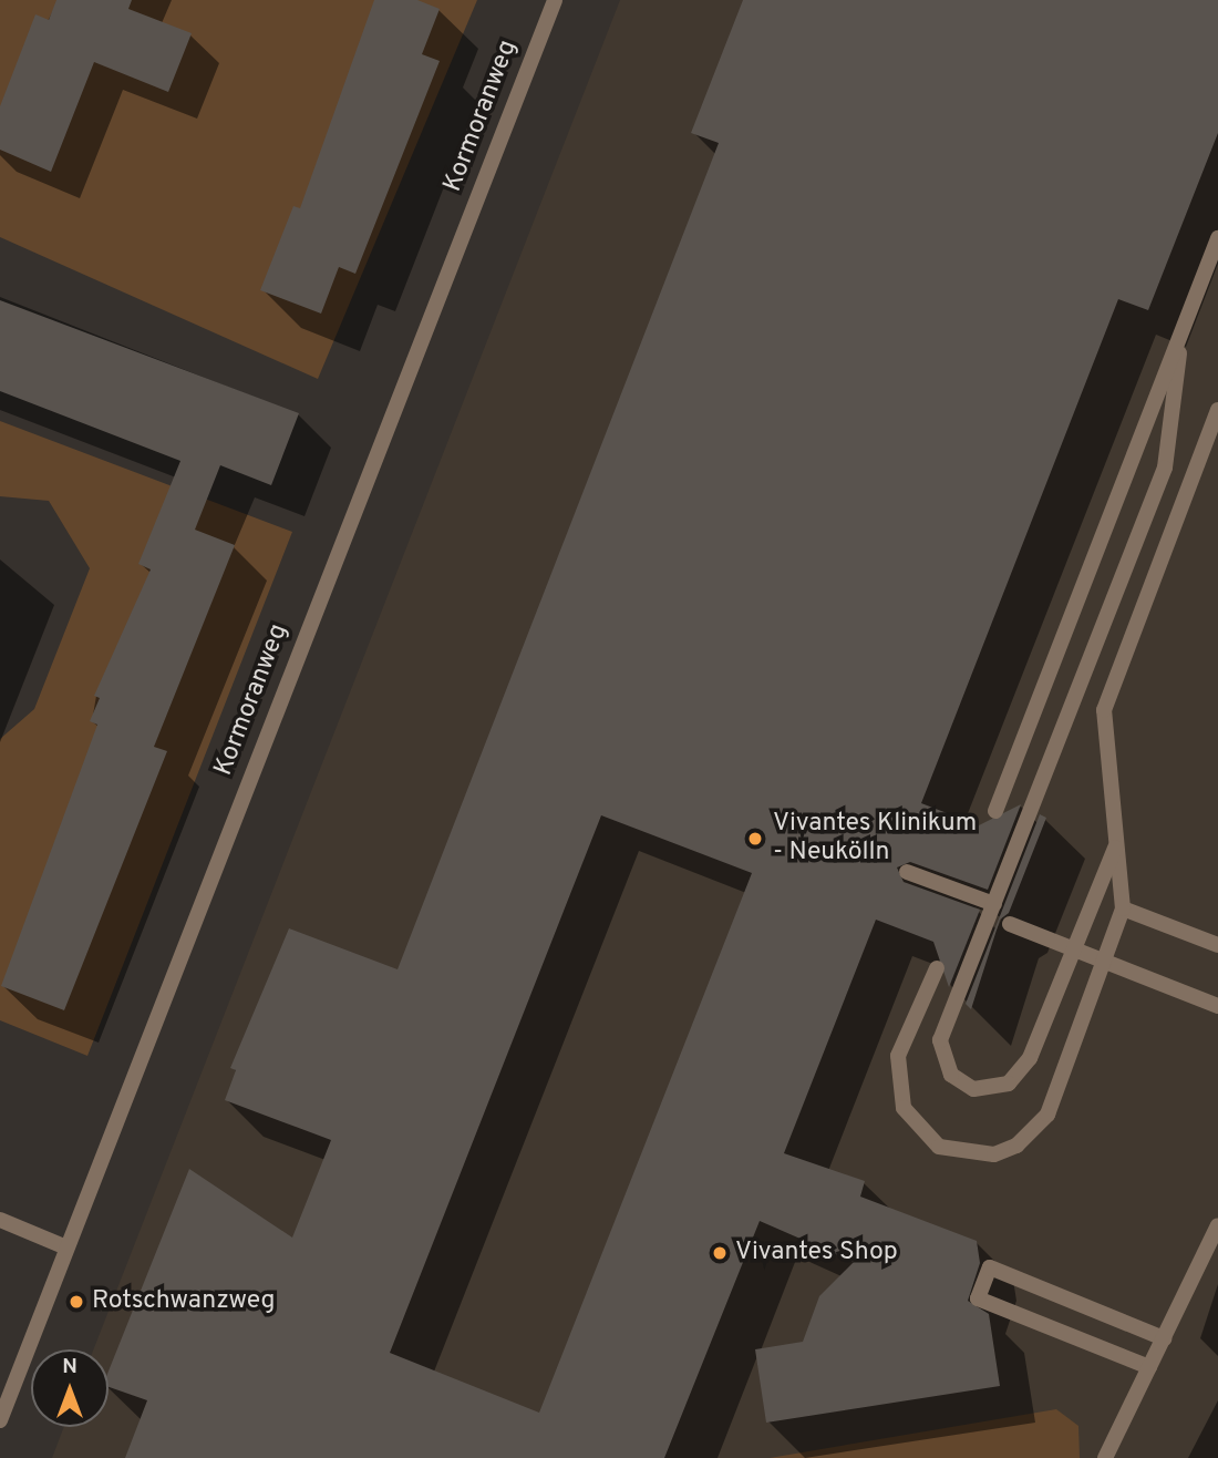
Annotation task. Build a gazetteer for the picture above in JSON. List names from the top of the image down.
{
  "streets": {
    "street": ["Kormoranweg"]
  },
  "places": ["Vivantes Klinikum - Neukölln", "Vivantes Shop", "Rotschwanzweg"],
  "north": "top"
}
